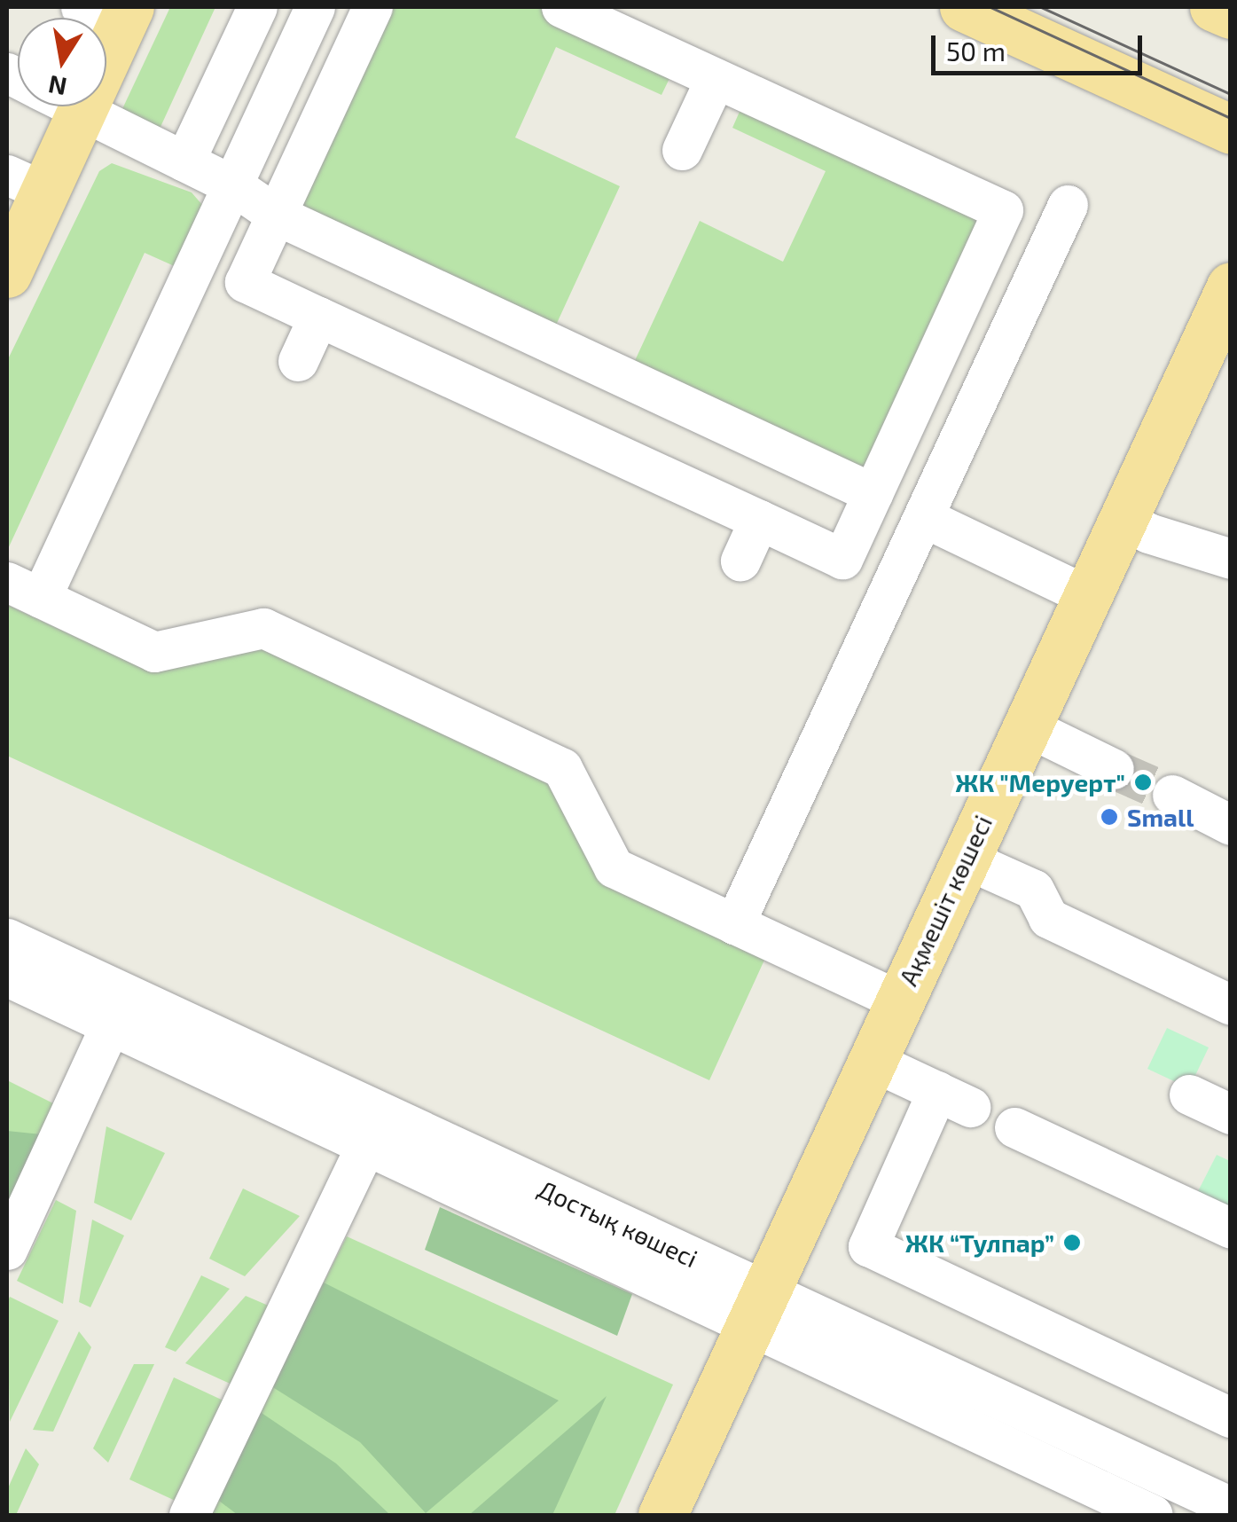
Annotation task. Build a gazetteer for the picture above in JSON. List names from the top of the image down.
{
  "streets": {
    "main road": ["Ақмешіт көшесі"],
    "street": ["Достық көшесі"]
  },
  "crossings": [
    ["Ақмешіт көшесі", "Достық көшесі"]
  ],
  "places": ["ЖК \"Меруерт\"", "Small", "ЖК “Тулпар”"],
  "scale_bar": "50 m",
  "north": "bottom"
}
